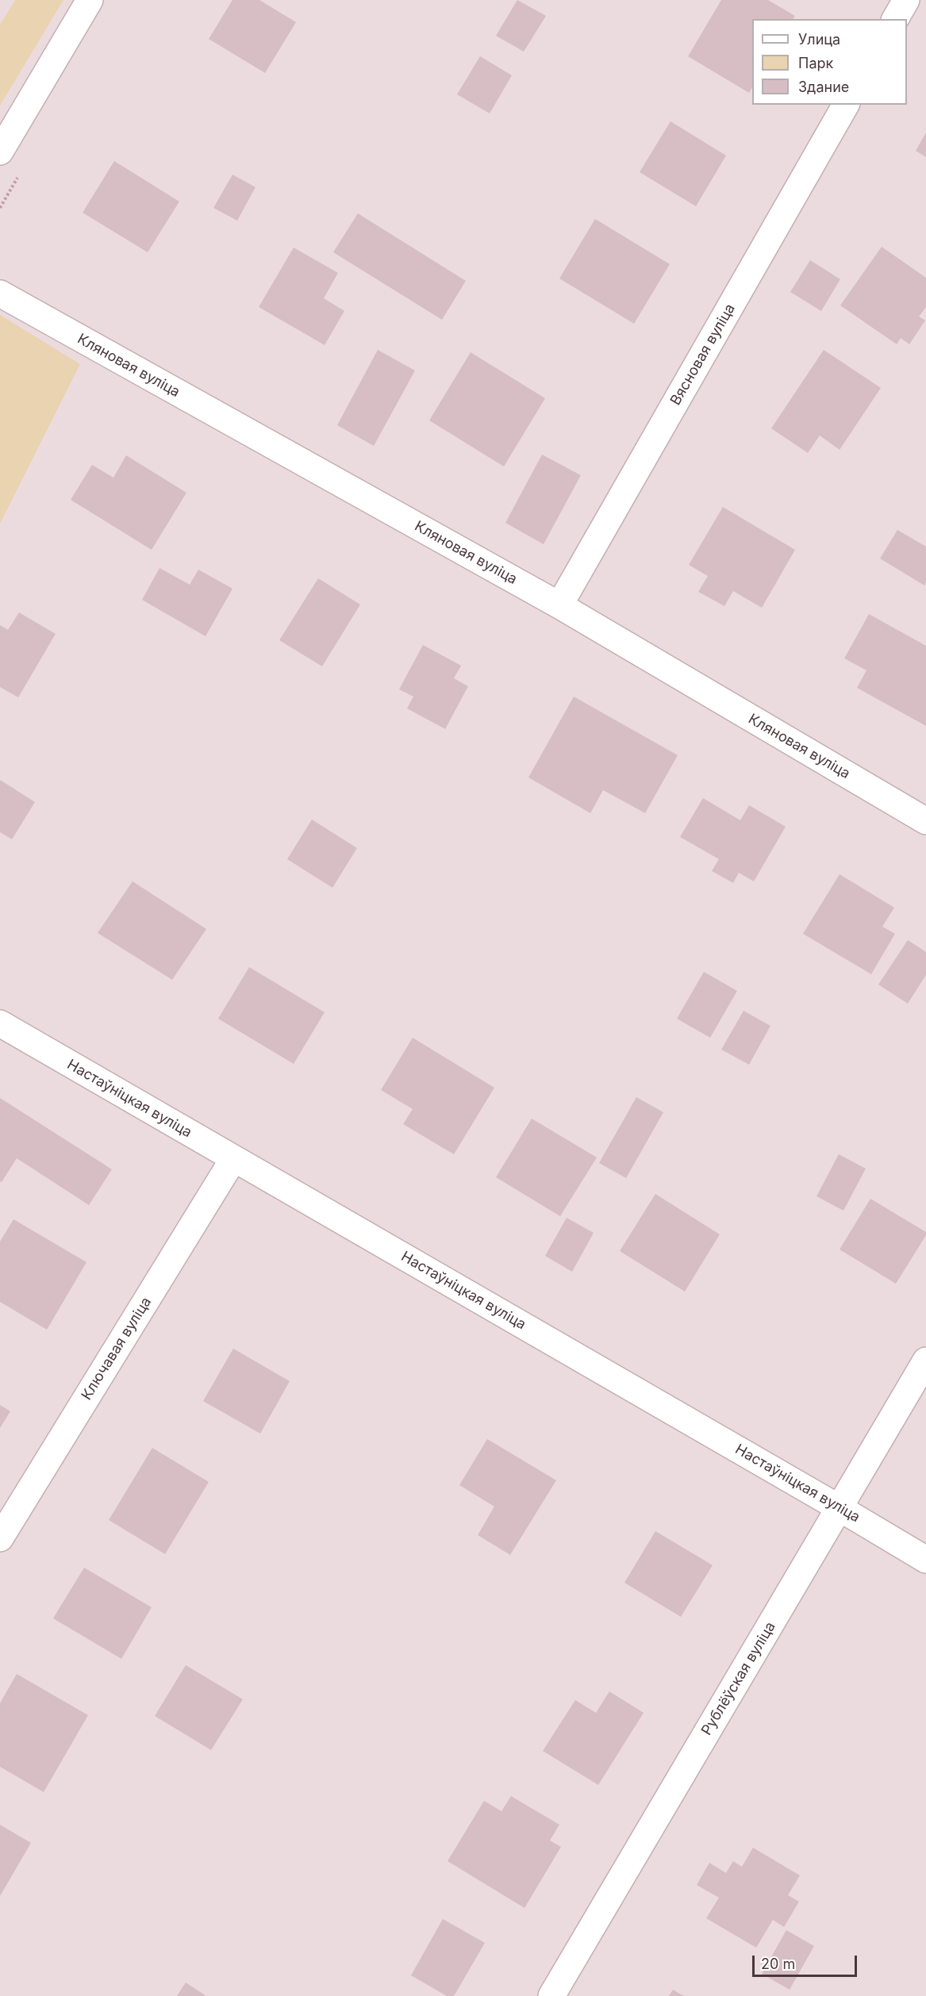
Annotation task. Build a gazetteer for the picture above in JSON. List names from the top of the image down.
{
  "streets": {
    "street": [
      "Вясновая вуліца",
      "Кляновая вуліца",
      "Настаўніцкая вуліца",
      "Ключавая вуліца",
      "Рублёўская вуліца"
    ]
  },
  "crossings": [
    ["Вясновая вуліца", "Кляновая вуліца"],
    ["Настаўніцкая вуліца", "Ключавая вуліца"],
    ["Настаўніцкая вуліца", "Рублёўская вуліца"]
  ],
  "legend": ["Улица", "Парк", "Здание"],
  "scale_bar": "20 m"
}
